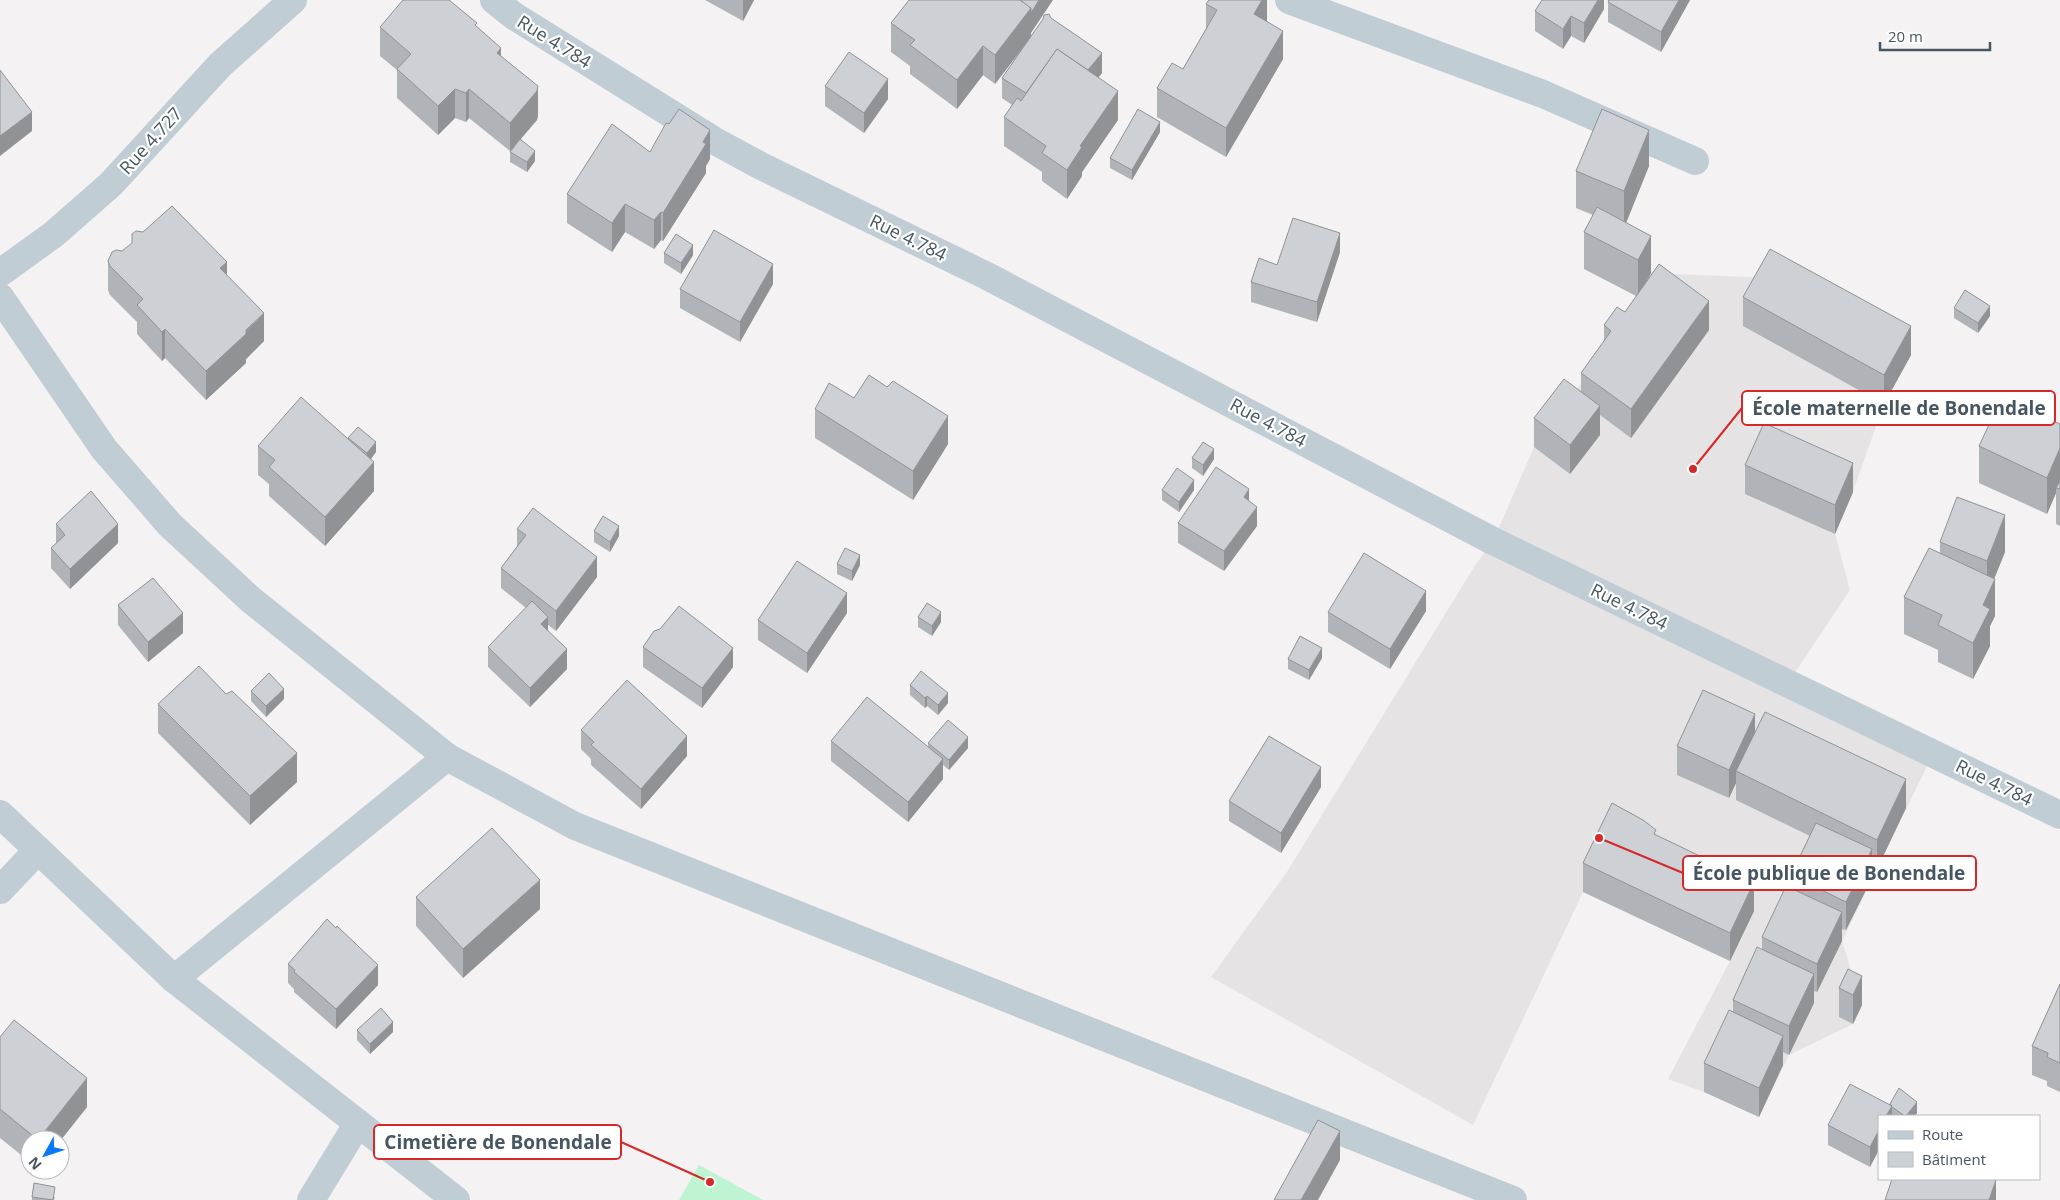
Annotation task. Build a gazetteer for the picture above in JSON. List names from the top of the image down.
{
  "streets": {
    "street": ["Rue 4.784", "Rue 4.727"]
  },
  "places": ["École maternelle de Bonendale", "École publique de Bonendale", "Cimetière de Bonendale"],
  "legend": ["Route", "Bâtiment"],
  "scale_bar": "20 m",
  "north": "bottom left"
}
